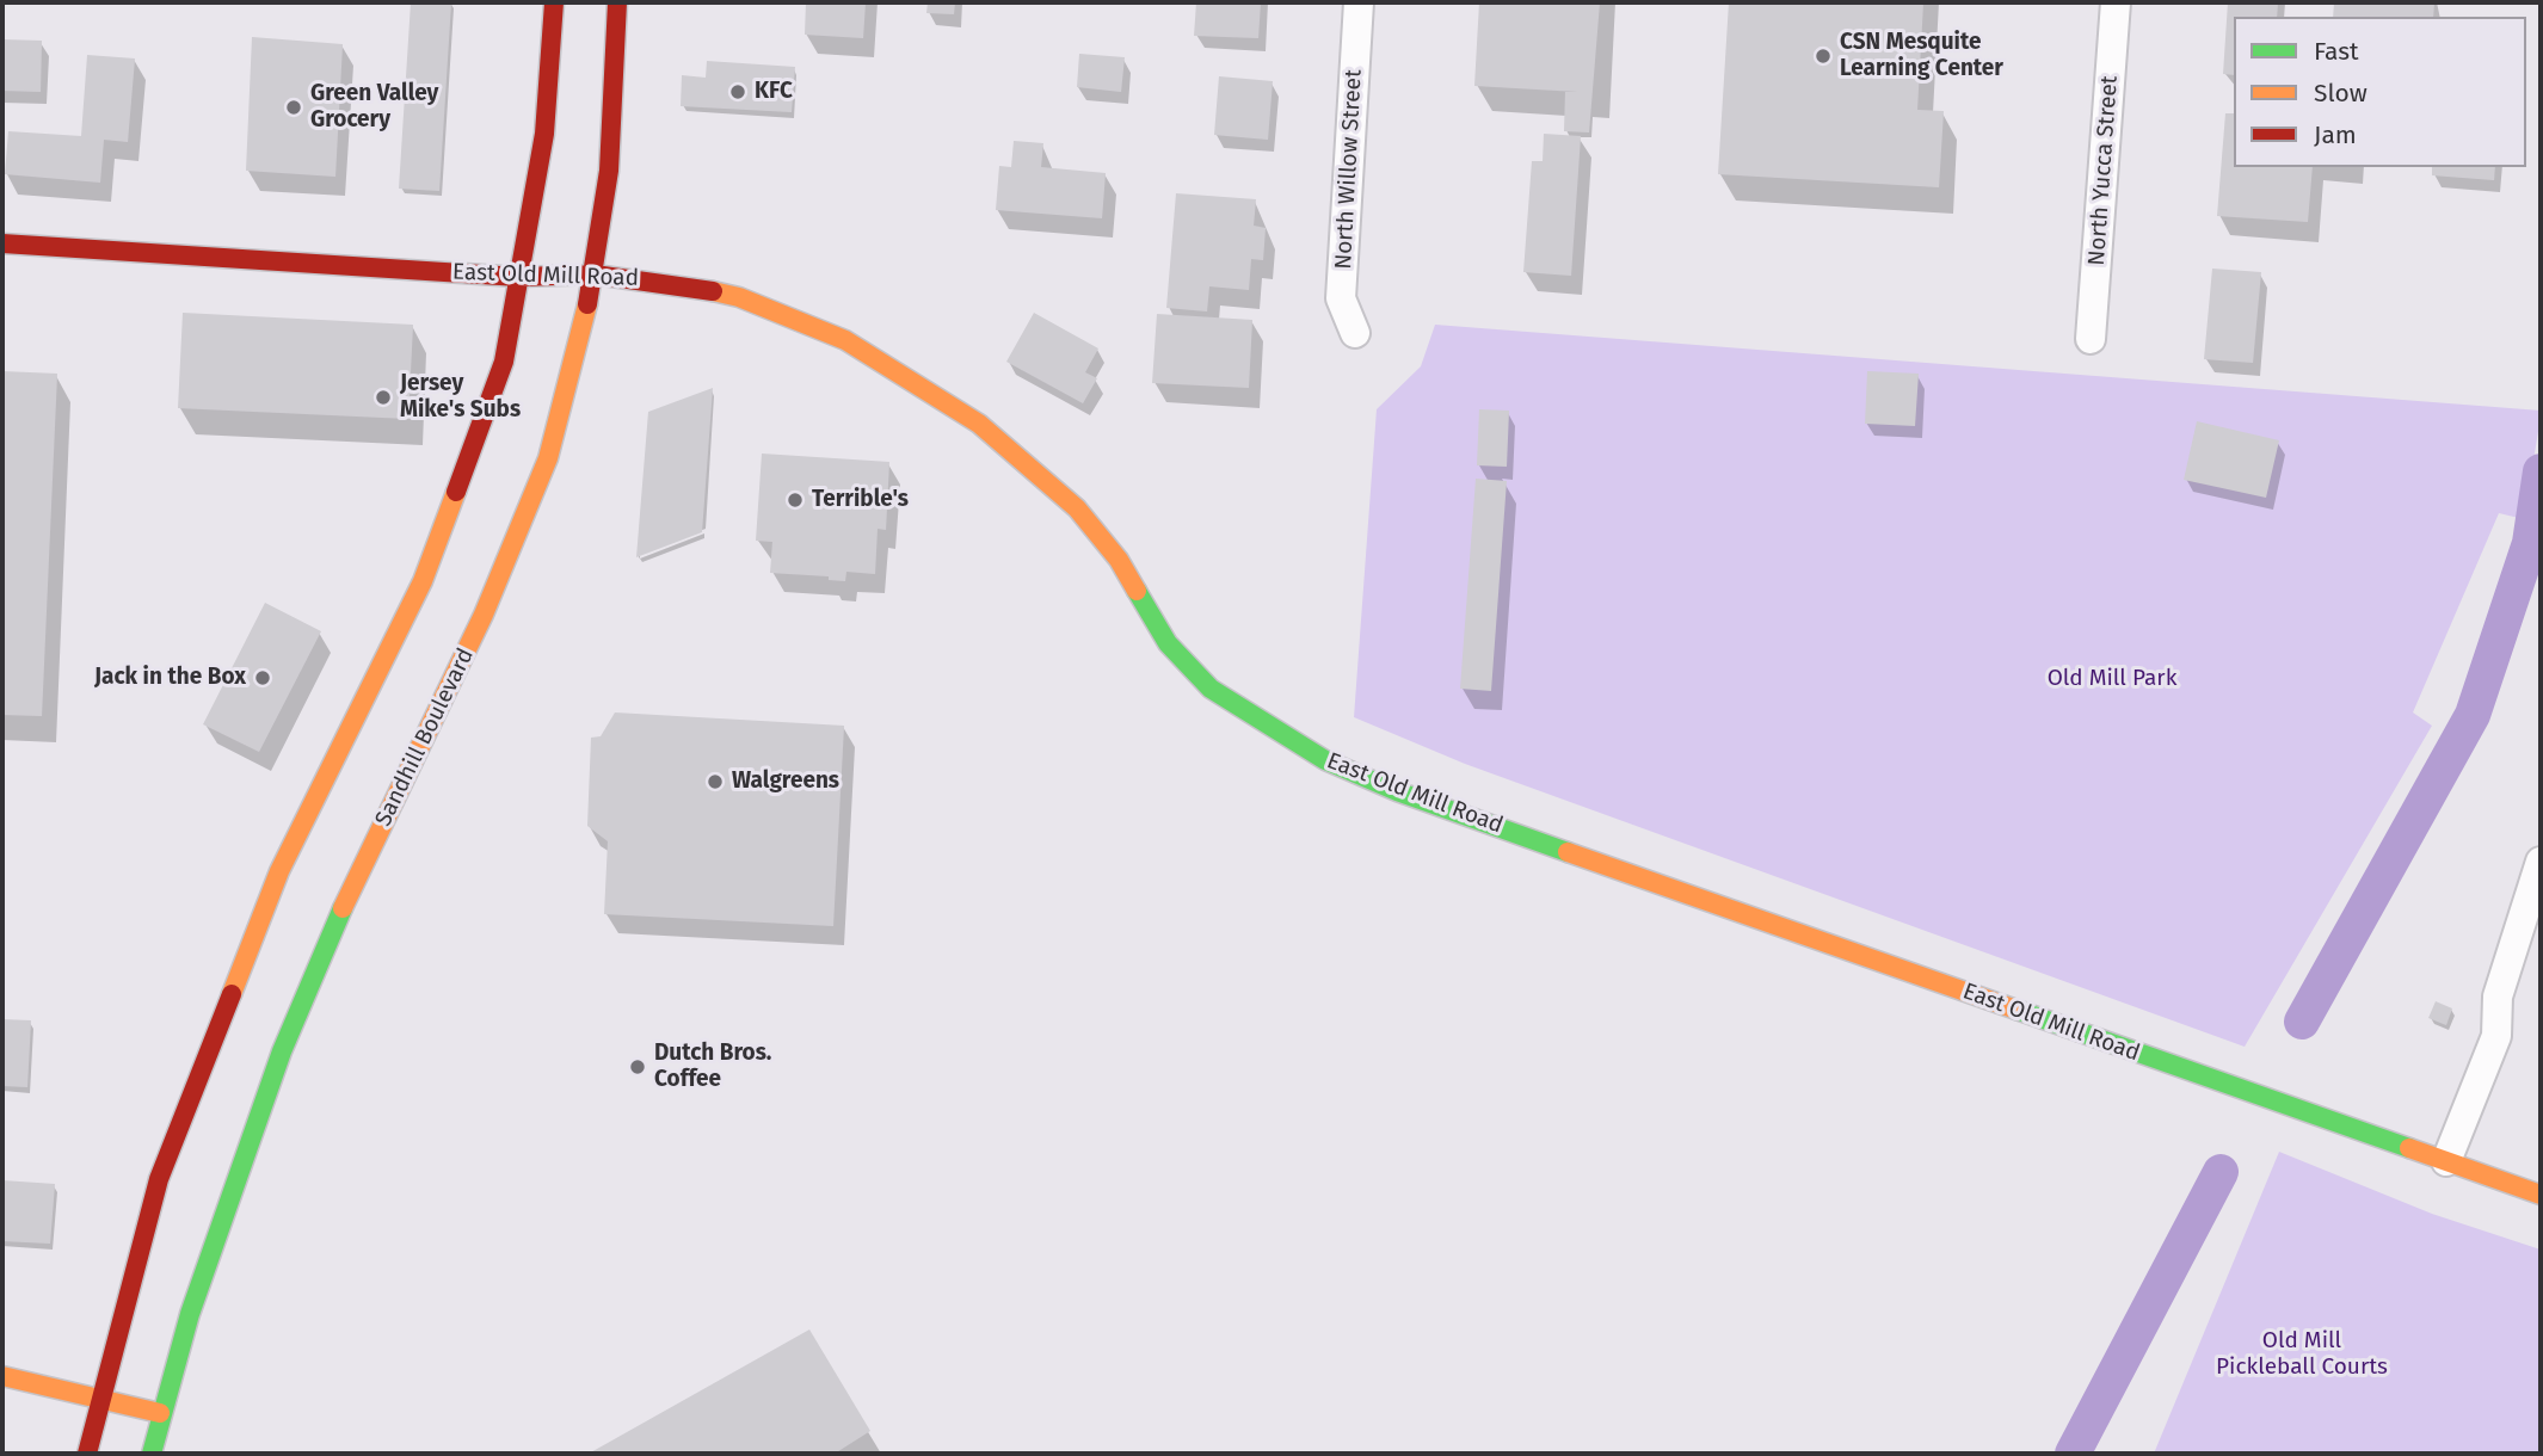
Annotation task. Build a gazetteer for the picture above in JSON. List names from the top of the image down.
{
  "streets": {
    "main road": ["East Old Mill Road", "Sandhill Boulevard"],
    "street": ["North Willow Street", "North Yucca Street"]
  },
  "crossings": [
    ["East Old Mill Road", "Sandhill Boulevard"]
  ],
  "parks": ["Old Mill Park", "Old Mill Pickleball Courts"],
  "places": [
    "CSN Mesquite Learning Center",
    "KFC",
    "Green Valley Grocery",
    "Jersey Mike's Subs",
    "Terrible's",
    "Jack in the Box",
    "Walgreens",
    "Dutch Bros. Coffee"
  ],
  "legend": ["Fast", "Slow", "Jam"]
}
